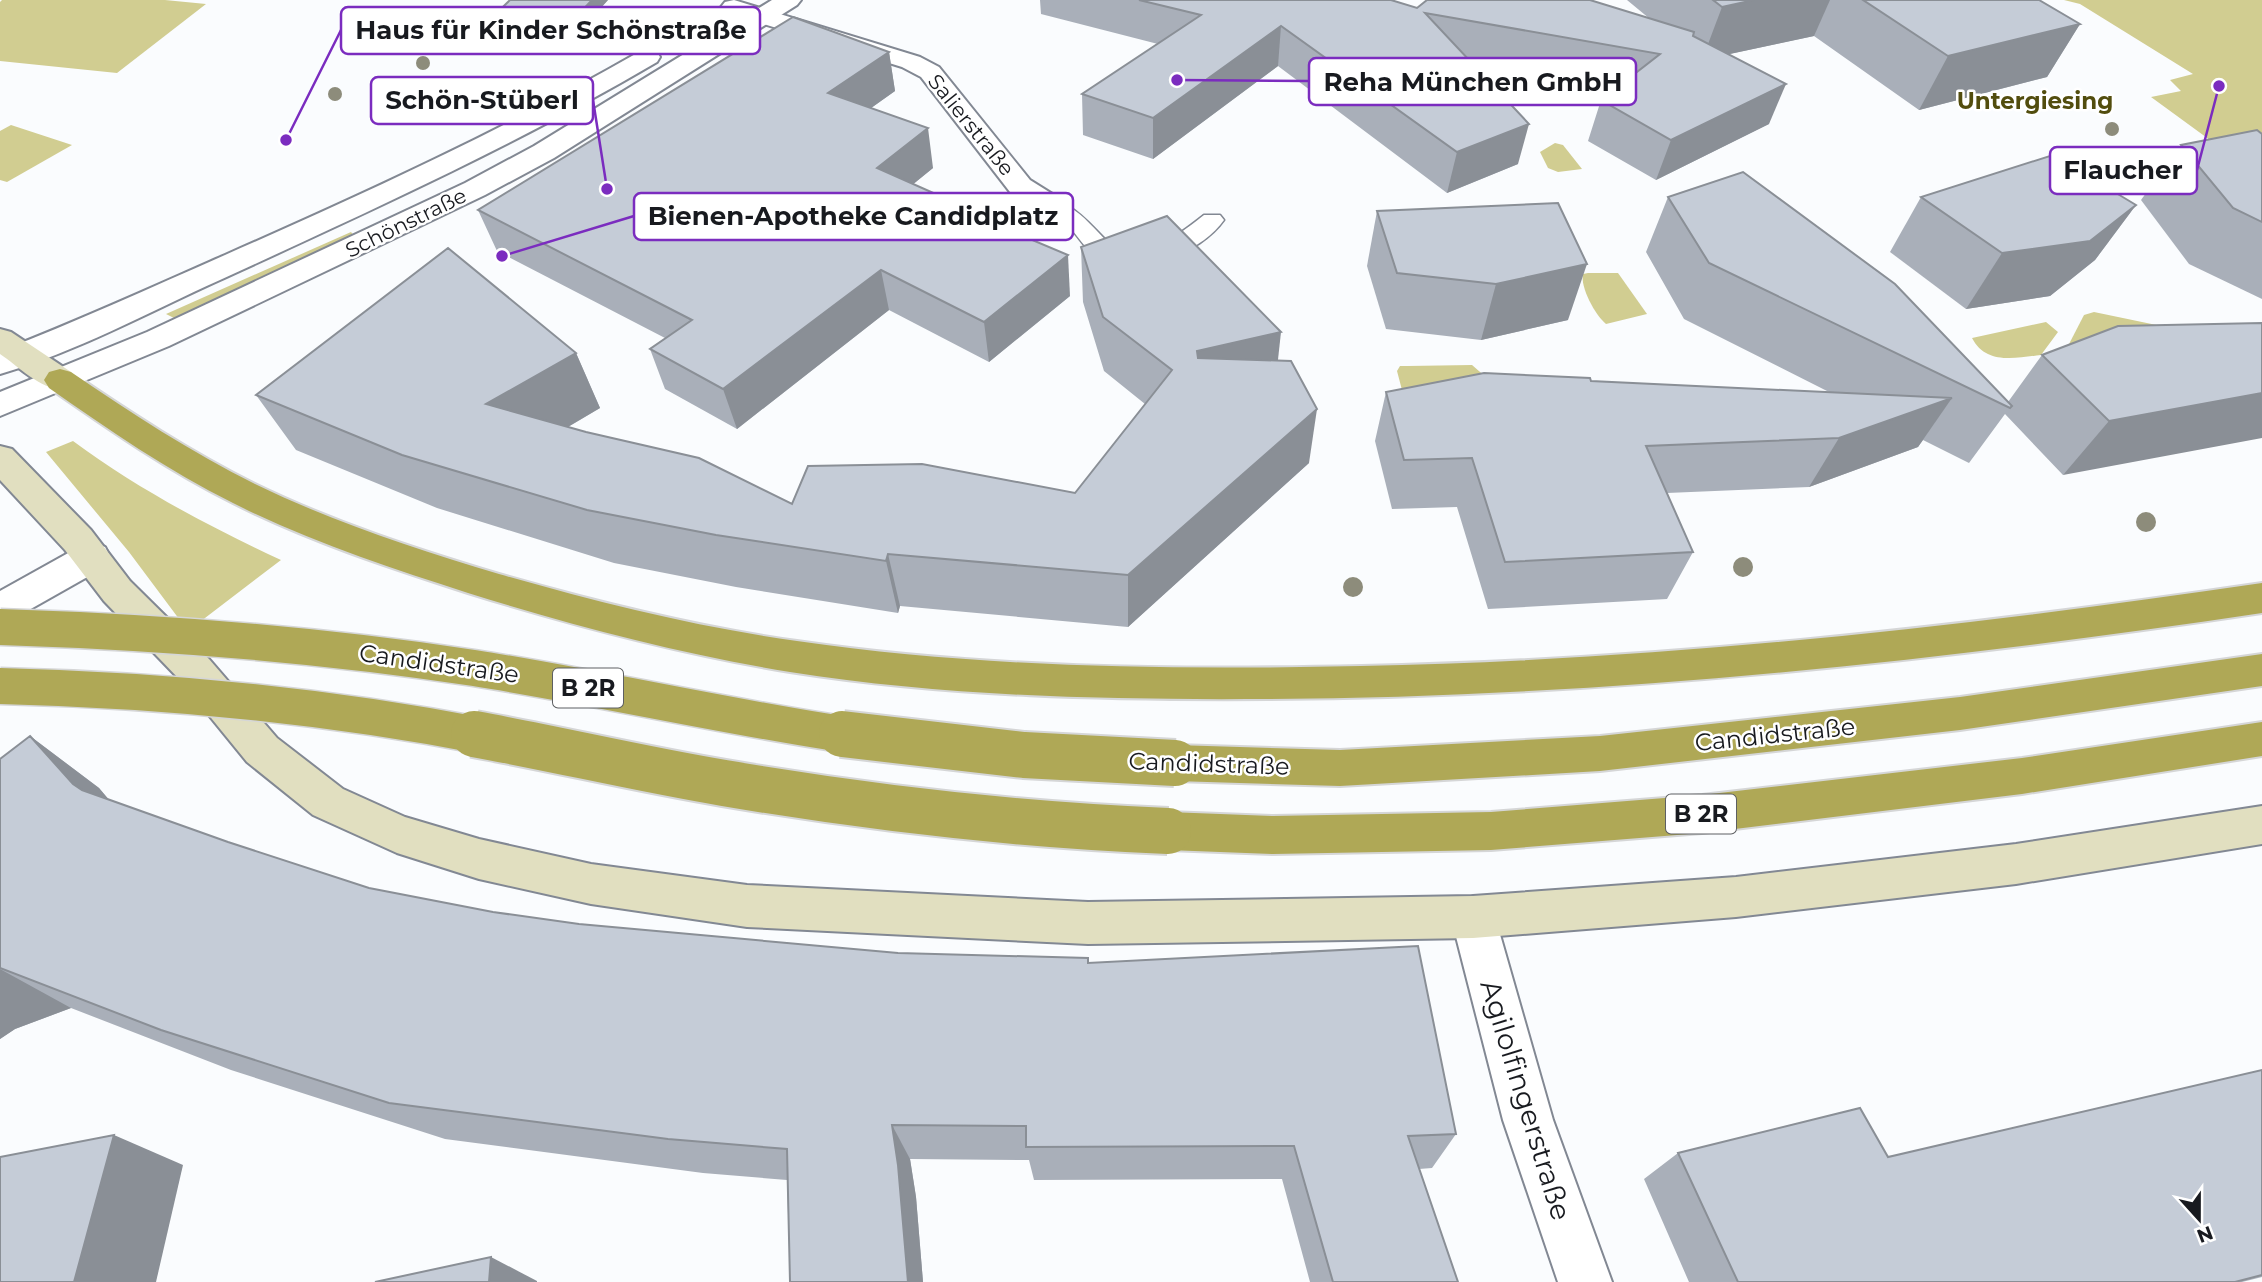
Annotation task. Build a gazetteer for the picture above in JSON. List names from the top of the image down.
{
  "streets": {
    "highway": ["Candidstraße", "B 2R"],
    "street": ["Salierstraße", "Schönstraße", "Agilolfingerstraße"]
  },
  "crossings": [
    ["Salierstraße", "Schönstraße"]
  ],
  "districts": ["Untergiesing"],
  "places": [
    "Reha München GmbH",
    "Flaucher",
    "Haus für Kinder Schönstraße",
    "Schön-Stüberl",
    "Bienen-Apotheke Candidplatz"
  ],
  "north": "bottom"
}
